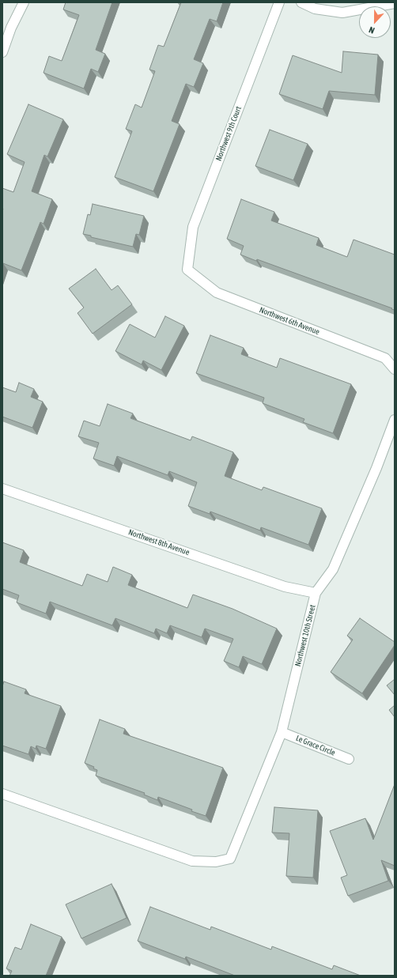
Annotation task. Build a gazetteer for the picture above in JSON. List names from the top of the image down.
{
  "streets": {
    "street": [
      "Northwest 9th Court",
      "Northwest 6th Avenue",
      "Northwest 8th Avenue",
      "Northwest 10th Street",
      "Le Grace Circle"
    ]
  },
  "crossings": [
    ["Northwest 9th Court", "Northwest 6th Avenue"],
    ["Northwest 8th Avenue", "Northwest 10th Street"],
    ["Northwest 10th Street", "Le Grace Circle"]
  ],
  "north": "bottom"
}
